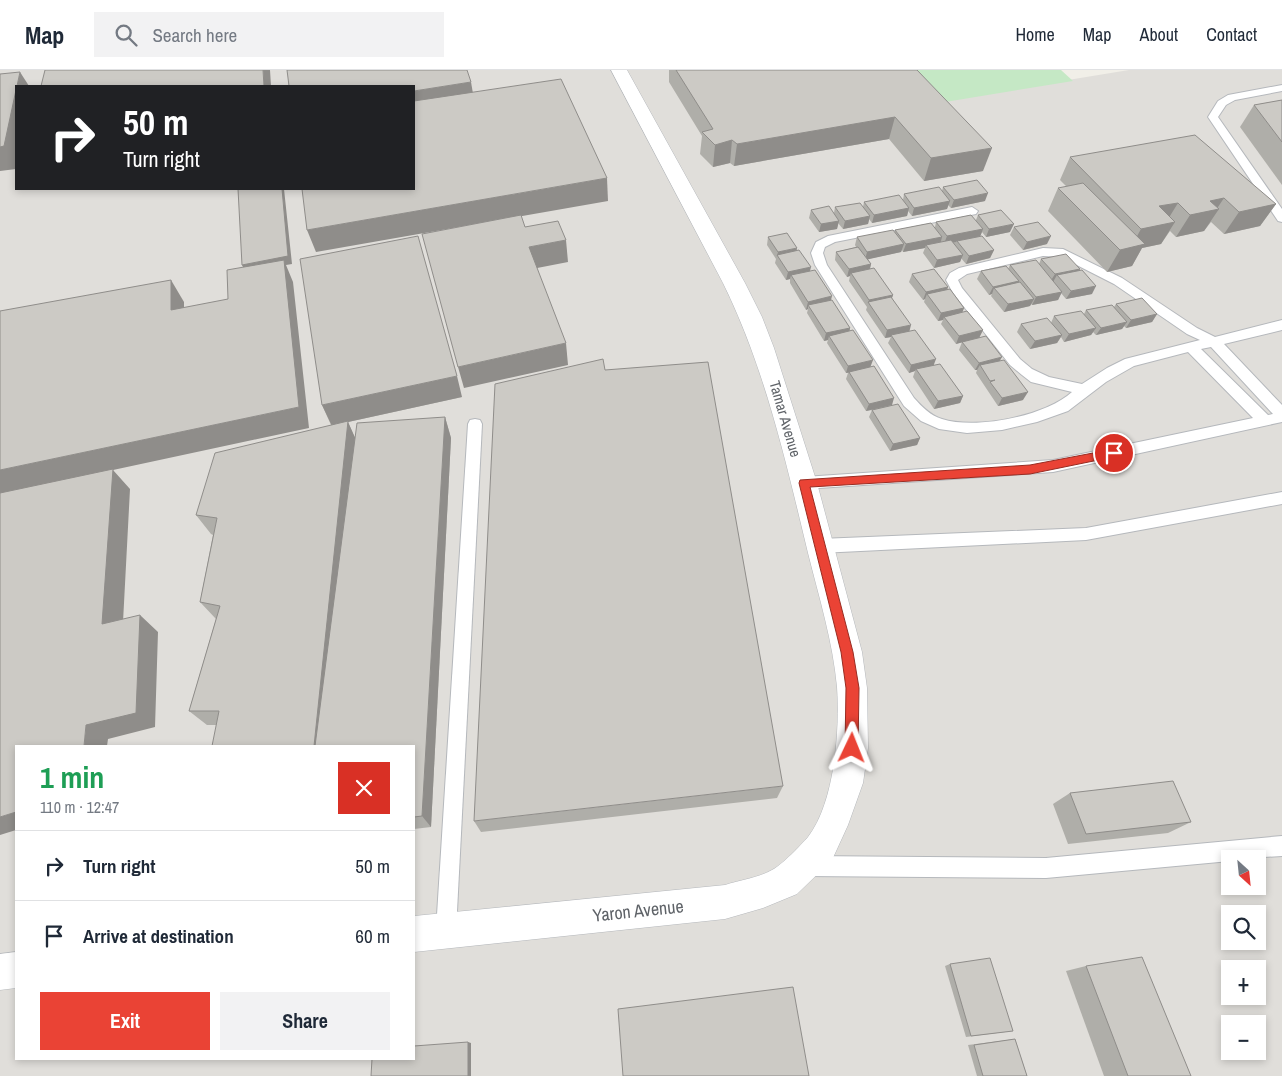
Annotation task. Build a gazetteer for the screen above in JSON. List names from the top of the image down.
{
  "streets": {
    "street": ["Tamar Avenue", "Yaron Avenue"]
  },
  "crossings": [
    ["Tamar Avenue", "Yaron Avenue"]
  ],
  "north": "bottom right",
  "page": {
    "header": "Map",
    "search": "Search here",
    "nav": [
      "Home",
      "Map",
      "About",
      "Contact"
    ],
    "turn": ["50 m", "Turn right"],
    "heading": ["1 min", "110 m · 12:47"],
    "list": [
      {
        "name": "Turn right",
        "value": "50 m"
      },
      {
        "name": "Arrive at destination",
        "value": "60 m"
      }
    ],
    "map_buttons": ["+", "−"],
    "buttons": ["Exit", "Share"]
  }
}
